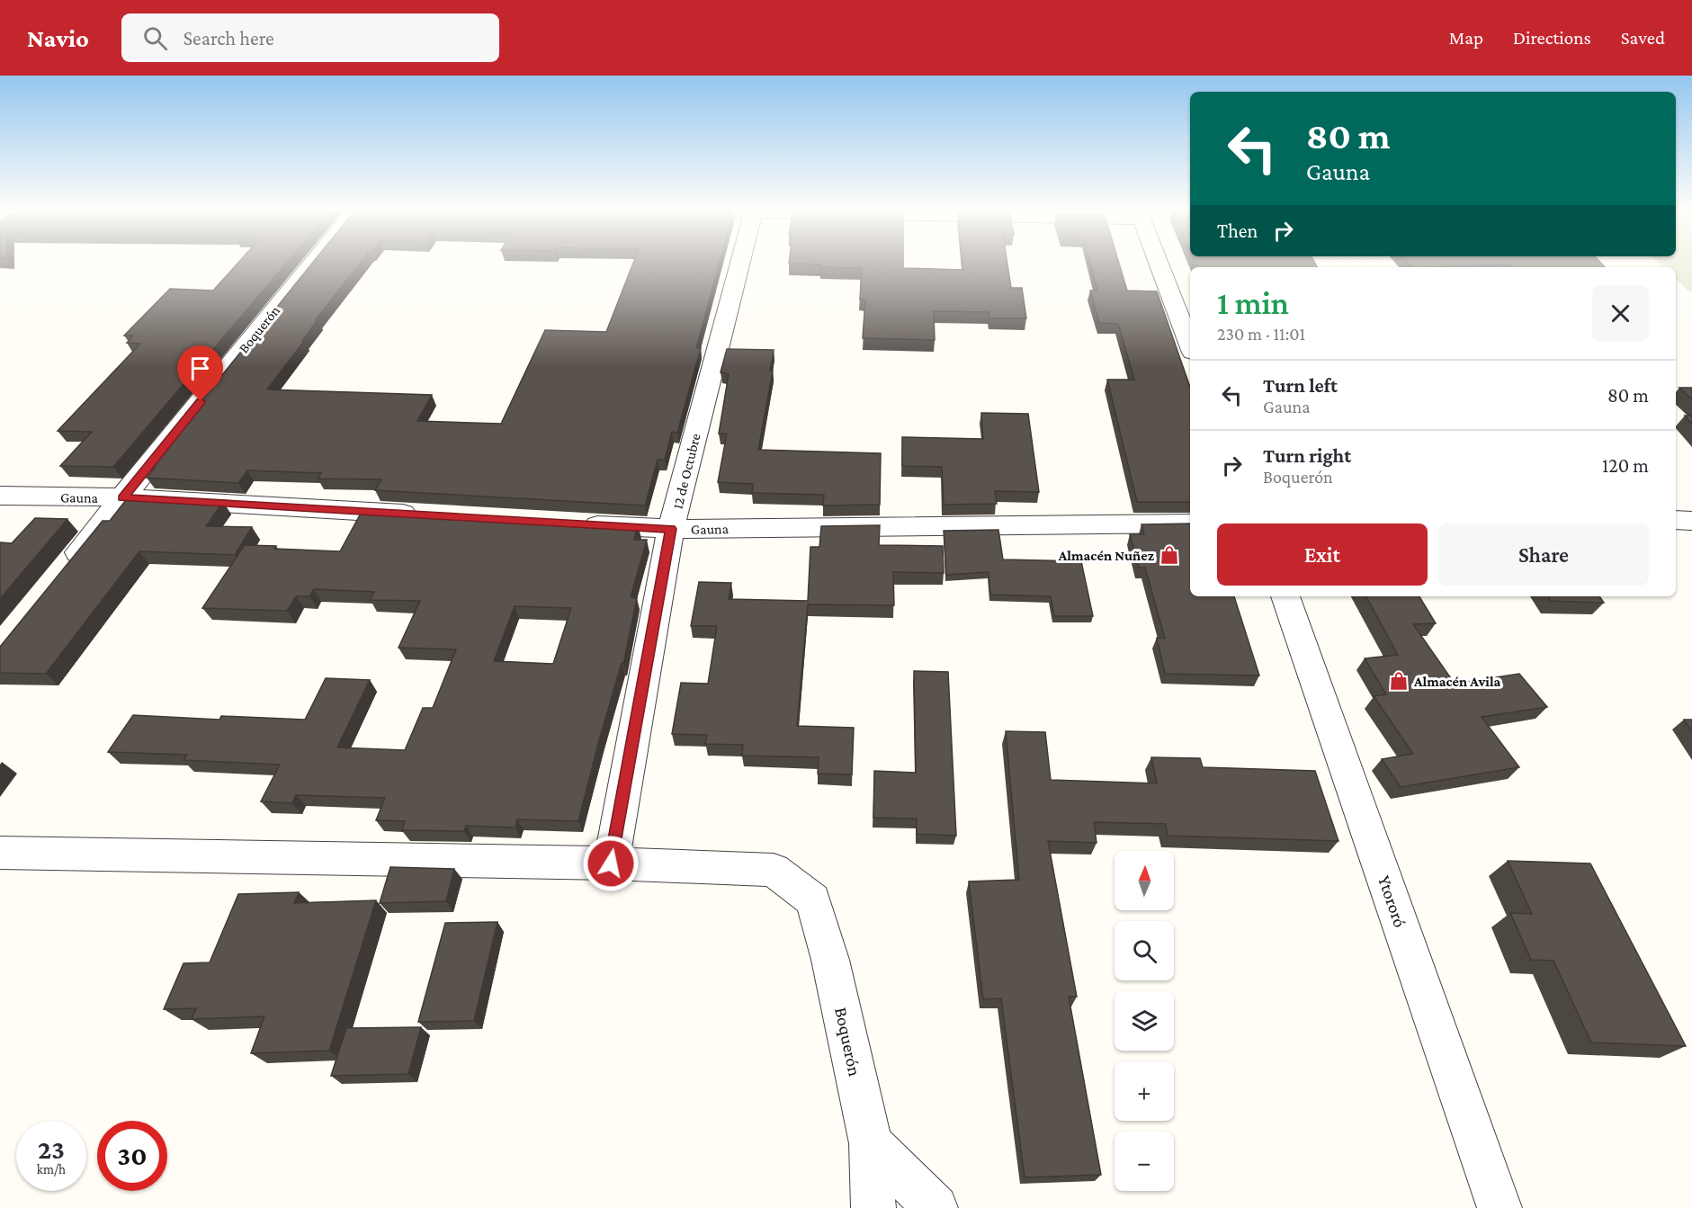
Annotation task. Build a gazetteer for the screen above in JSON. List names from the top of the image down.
{
  "streets": {
    "street": [
      "Boquerón",
      "12 de Octubre",
      "Gauna",
      "Ytororó"
    ]
  },
  "crossings": [
    ["Boquerón", "12 de Octubre"],
    ["Boquerón", "Gauna"],
    ["12 de Octubre", "Gauna"]
  ],
  "places": {
    "shop": ["Almacén Nuñez", "Almacén Avila"]
  },
  "north": "top",
  "page": {
    "header": "Navio",
    "search": "Search here",
    "nav": ["Map", "Directions", "Saved"],
    "turn": ["80 m", "Gauna"],
    "then": "Then",
    "heading": ["1 min", "230 m · 11:01"],
    "list": [
      {
        "name": "Turn left",
        "note": "Gauna",
        "value": "80 m"
      },
      {
        "name": "Turn right",
        "note": "Boquerón",
        "value": "120 m"
      }
    ],
    "buttons": ["Exit", "Share"],
    "map_buttons": ["+", "−"],
    "speed": "23 km/h",
    "limit": "30"
  }
}
